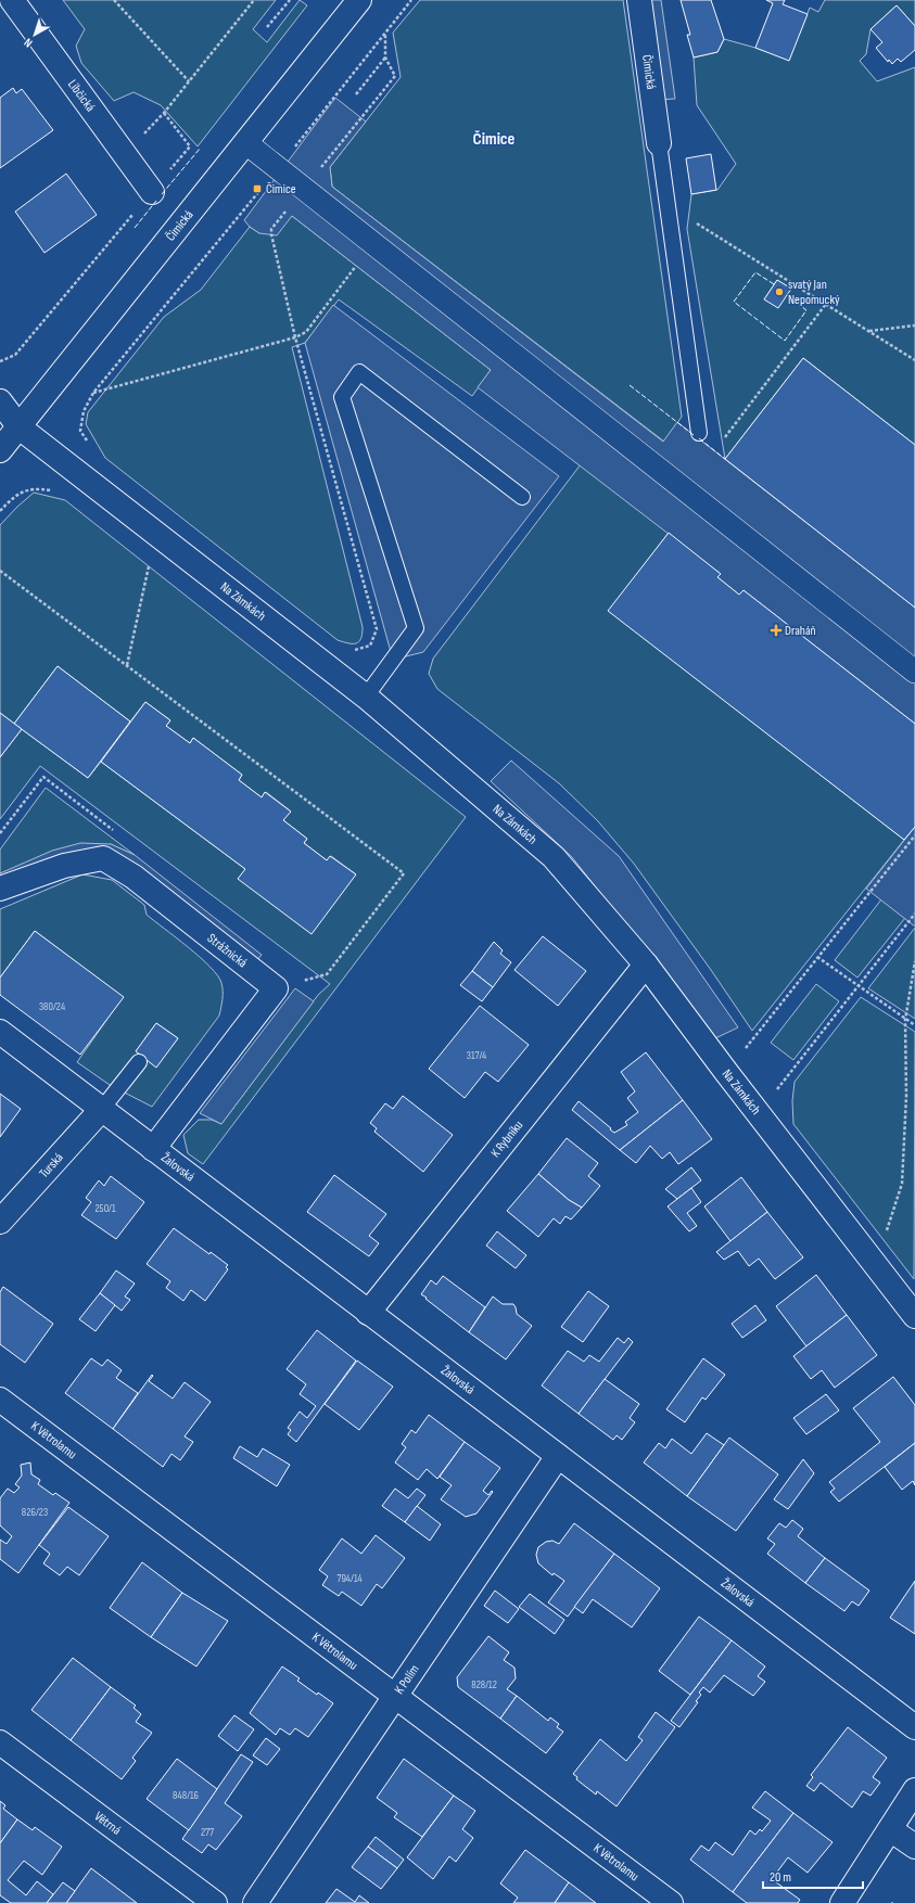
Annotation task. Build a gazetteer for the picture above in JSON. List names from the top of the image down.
{
  "streets": {
    "street": [
      "Čimická",
      "Libčická",
      "Na Zámkách",
      "Strážnická",
      "K Rybníku",
      "Turská",
      "Žalovská",
      "K Větrolamu",
      "K Polím",
      "Větrná"
    ]
  },
  "crossings": [
    ["Čimická", "Na Zámkách"],
    ["Na Zámkách", "K Rybníku"],
    ["K Rybníku", "Žalovská"],
    ["Turská", "Žalovská"],
    ["Žalovská", "K Polím"],
    ["K Větrolamu", "K Polím"]
  ],
  "districts": ["Čimice"],
  "places": {
    "transit": ["Čimice"],
    "other": ["svatý Jan Nepomucký"],
    "health": ["Draháň"]
  },
  "house_numbers": [
    "380/24",
    "317/4",
    "250/1",
    "826/23",
    "794/14",
    "828/12",
    "848/16",
    "277"
  ],
  "scale_bar": "20 m",
  "north": "bottom left"
}
